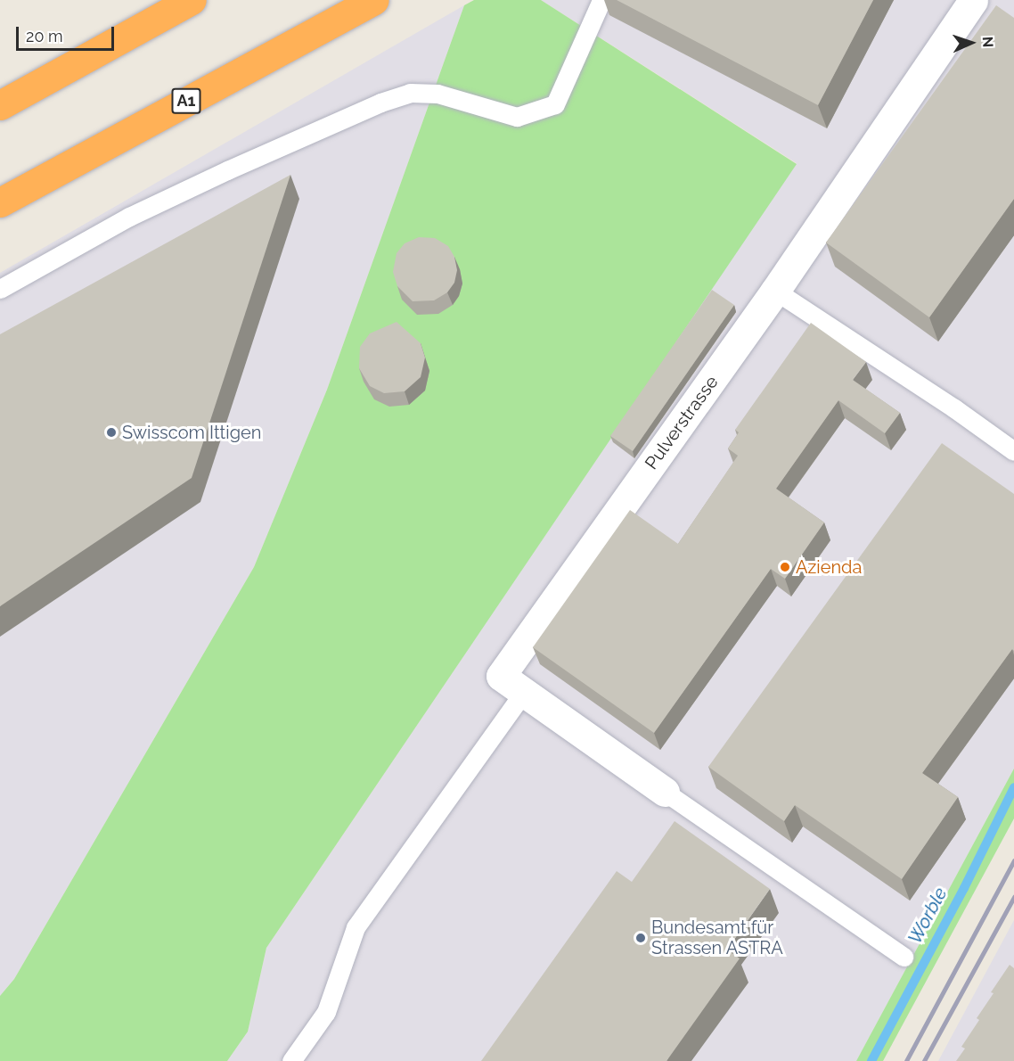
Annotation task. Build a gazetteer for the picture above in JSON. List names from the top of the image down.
{
  "streets": {
    "highway": ["A1"],
    "street": ["Pulverstrasse"]
  },
  "water": ["Worble"],
  "places": ["Swisscom Ittigen", "Azienda", "Bundesamt für Strassen ASTRA"],
  "scale_bar": "20 m",
  "north": "right"
}
